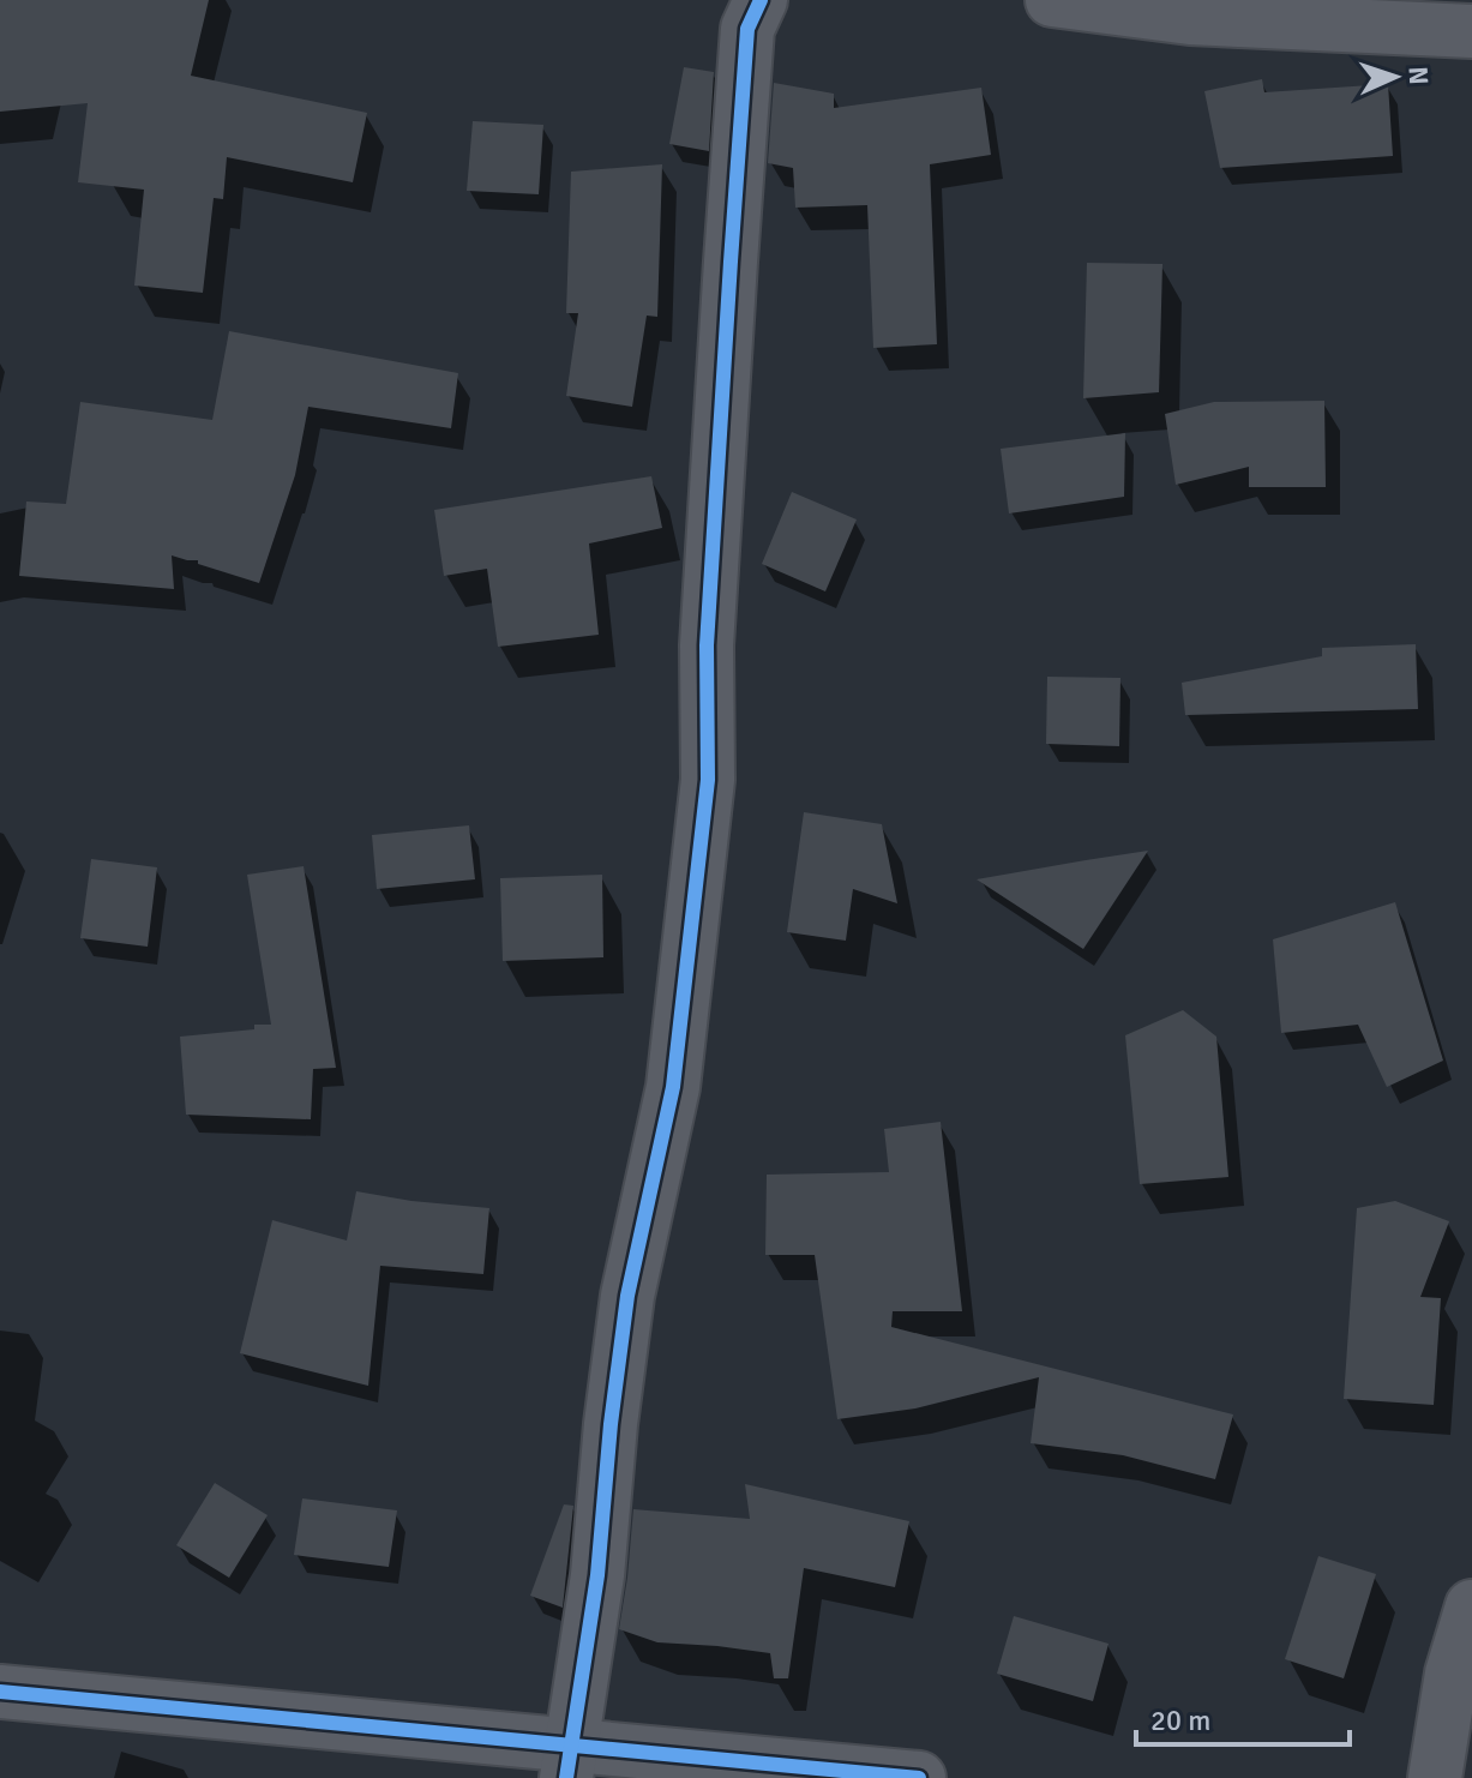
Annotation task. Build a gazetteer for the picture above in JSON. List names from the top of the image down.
{
  "scale_bar": "20 m",
  "north": "right"
}
